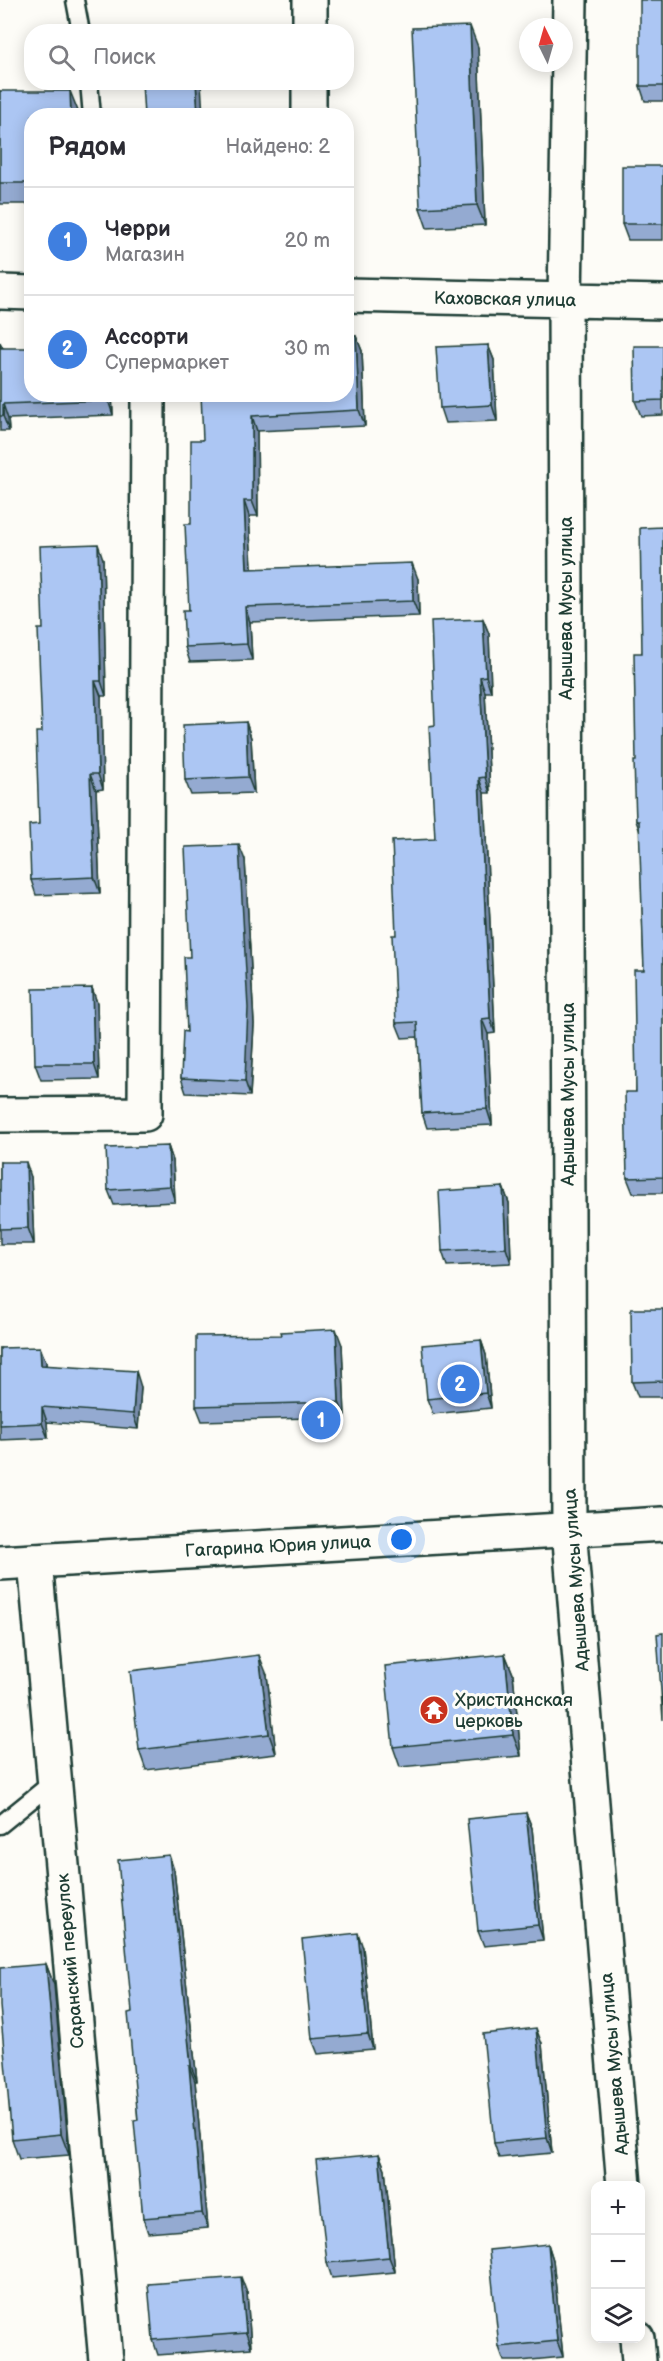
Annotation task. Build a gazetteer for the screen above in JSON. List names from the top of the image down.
{
  "streets": {
    "street": [
      "Каховская улица",
      "Адышева Мусы улица",
      "Гагарина Юрия улица",
      "Саранский переулок"
    ]
  },
  "crossings": [
    ["Каховская улица", "Адышева Мусы улица"],
    ["Адышева Мусы улица", "Гагарина Юрия улица"],
    ["Гагарина Юрия улица", "Саранский переулок"]
  ],
  "places": {
    "temple": ["Христианская церковь"]
  },
  "north": "top",
  "page": {
    "search": "Поиск",
    "heading": ["Рядом", "Найдено: 2"],
    "list": [
      {
        "mark": "1",
        "name": "Черри",
        "note": "Магазин",
        "value": "20 m"
      },
      {
        "mark": "2",
        "name": "Ассорти",
        "note": "Супермаркет",
        "value": "30 m"
      }
    ],
    "pins": ["2", "1"],
    "map_buttons": ["+", "−"]
  }
}
